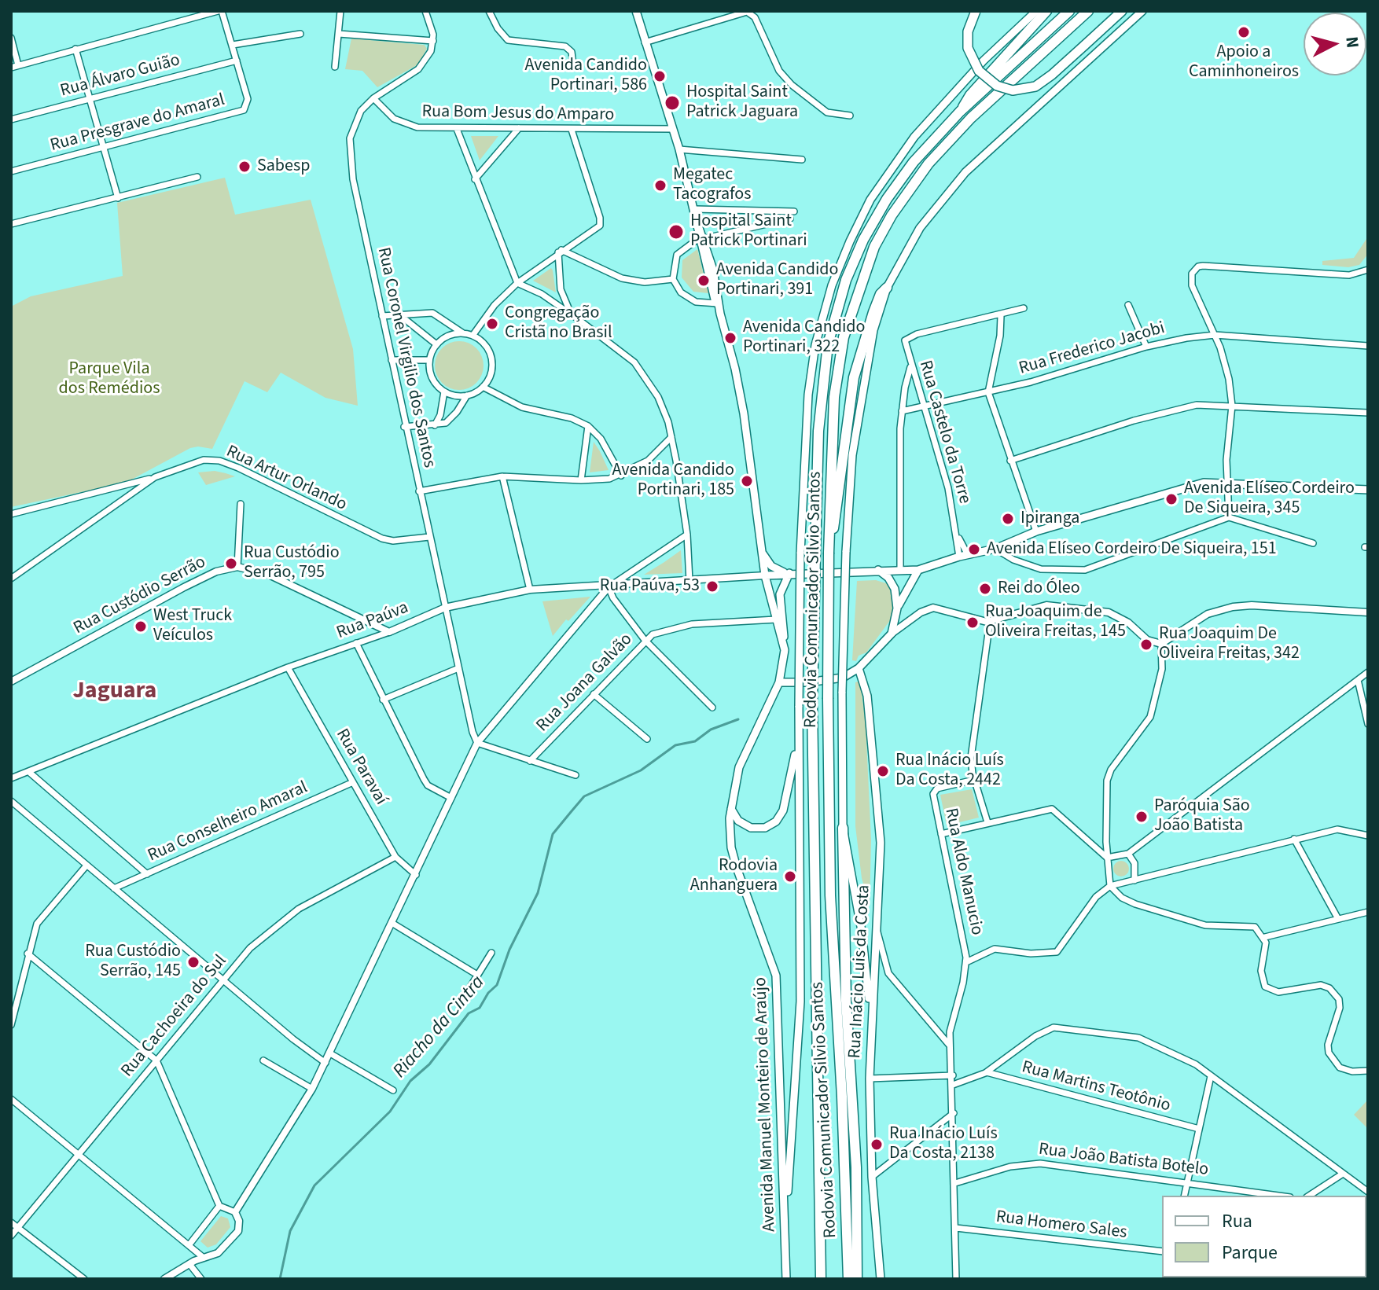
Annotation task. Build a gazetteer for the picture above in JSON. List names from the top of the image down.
{
  "streets": {
    "highway": ["Rodovia Comunicador Silvio Santos"],
    "main road": ["Rua Inácio Luis da Costa", "Avenida Manuel Monteiro de Araújo"],
    "street": [
      "Rua Álvaro Guião",
      "Rua Bom Jesus do Amparo",
      "Rua Presgrave do Amaral",
      "Rua Frederico Jacobi",
      "Rua Coronel Virgilio dos Santos",
      "Rua Castelo da Torre",
      "Rua Artur Orlando",
      "Rua Custódio Serrão",
      "Rua Paúva",
      "Rua Joana Galvão",
      "Rua Paravaí",
      "Rua Conselheiro Amaral",
      "Rua Aldo Manucio",
      "Rua Cachoeira do Sul",
      "Rua Martins Teotônio",
      "Rua João Batista Botelo",
      "Rua Homero Sales"
    ]
  },
  "crossings": [
    ["Rua Álvaro Guião", "Rua Presgrave do Amaral"],
    ["Rua Bom Jesus do Amparo", "Rua Coronel Virgilio dos Santos"],
    ["Rua Frederico Jacobi", "Rua Castelo da Torre"],
    ["Rua Coronel Virgilio dos Santos", "Rua Artur Orlando"],
    ["Rua Coronel Virgilio dos Santos", "Rua Paúva"],
    ["Rua Paúva", "Rua Paravaí"],
    ["Rua Paravaí", "Rua Conselheiro Amaral"],
    ["Rua Paravaí", "Rua Cachoeira do Sul"]
  ],
  "districts": ["Jaguara"],
  "water": ["Riacho da Cintra"],
  "parks": ["Parque Vila dos Remédios"],
  "places": [
    "Apoio a Caminhoneiros",
    "Avenida Candido Portinari, 586",
    "Hospital Saint Patrick Jaguara",
    "Sabesp",
    "Megatec Tacografos",
    "Hospital Saint Patrick Portinari",
    "Avenida Candido Portinari, 391",
    "Congregação Cristã no Brasil",
    "Avenida Candido Portinari, 322",
    "Avenida Candido Portinari, 185",
    "Avenida Elíseo Cordeiro De Siqueira, 345",
    "Ipiranga",
    "Avenida Elíseo Cordeiro De Siqueira, 151",
    "Rua Custódio Serrão, 795",
    "Rua Paúva, 53",
    "Rei do Óleo",
    "Rua Joaquim de Oliveira Freitas, 145",
    "West Truck Veículos",
    "Rua Joaquim De Oliveira Freitas, 342",
    "Rua Inácio Luís Da Costa, 2442",
    "Paróquia São João Batista",
    "Rodovia Anhanguera",
    "Rua Custódio Serrão, 145",
    "Rua Inácio Luís Da Costa, 2138"
  ],
  "legend": ["Rua", "Parque"],
  "north": "right"
}
